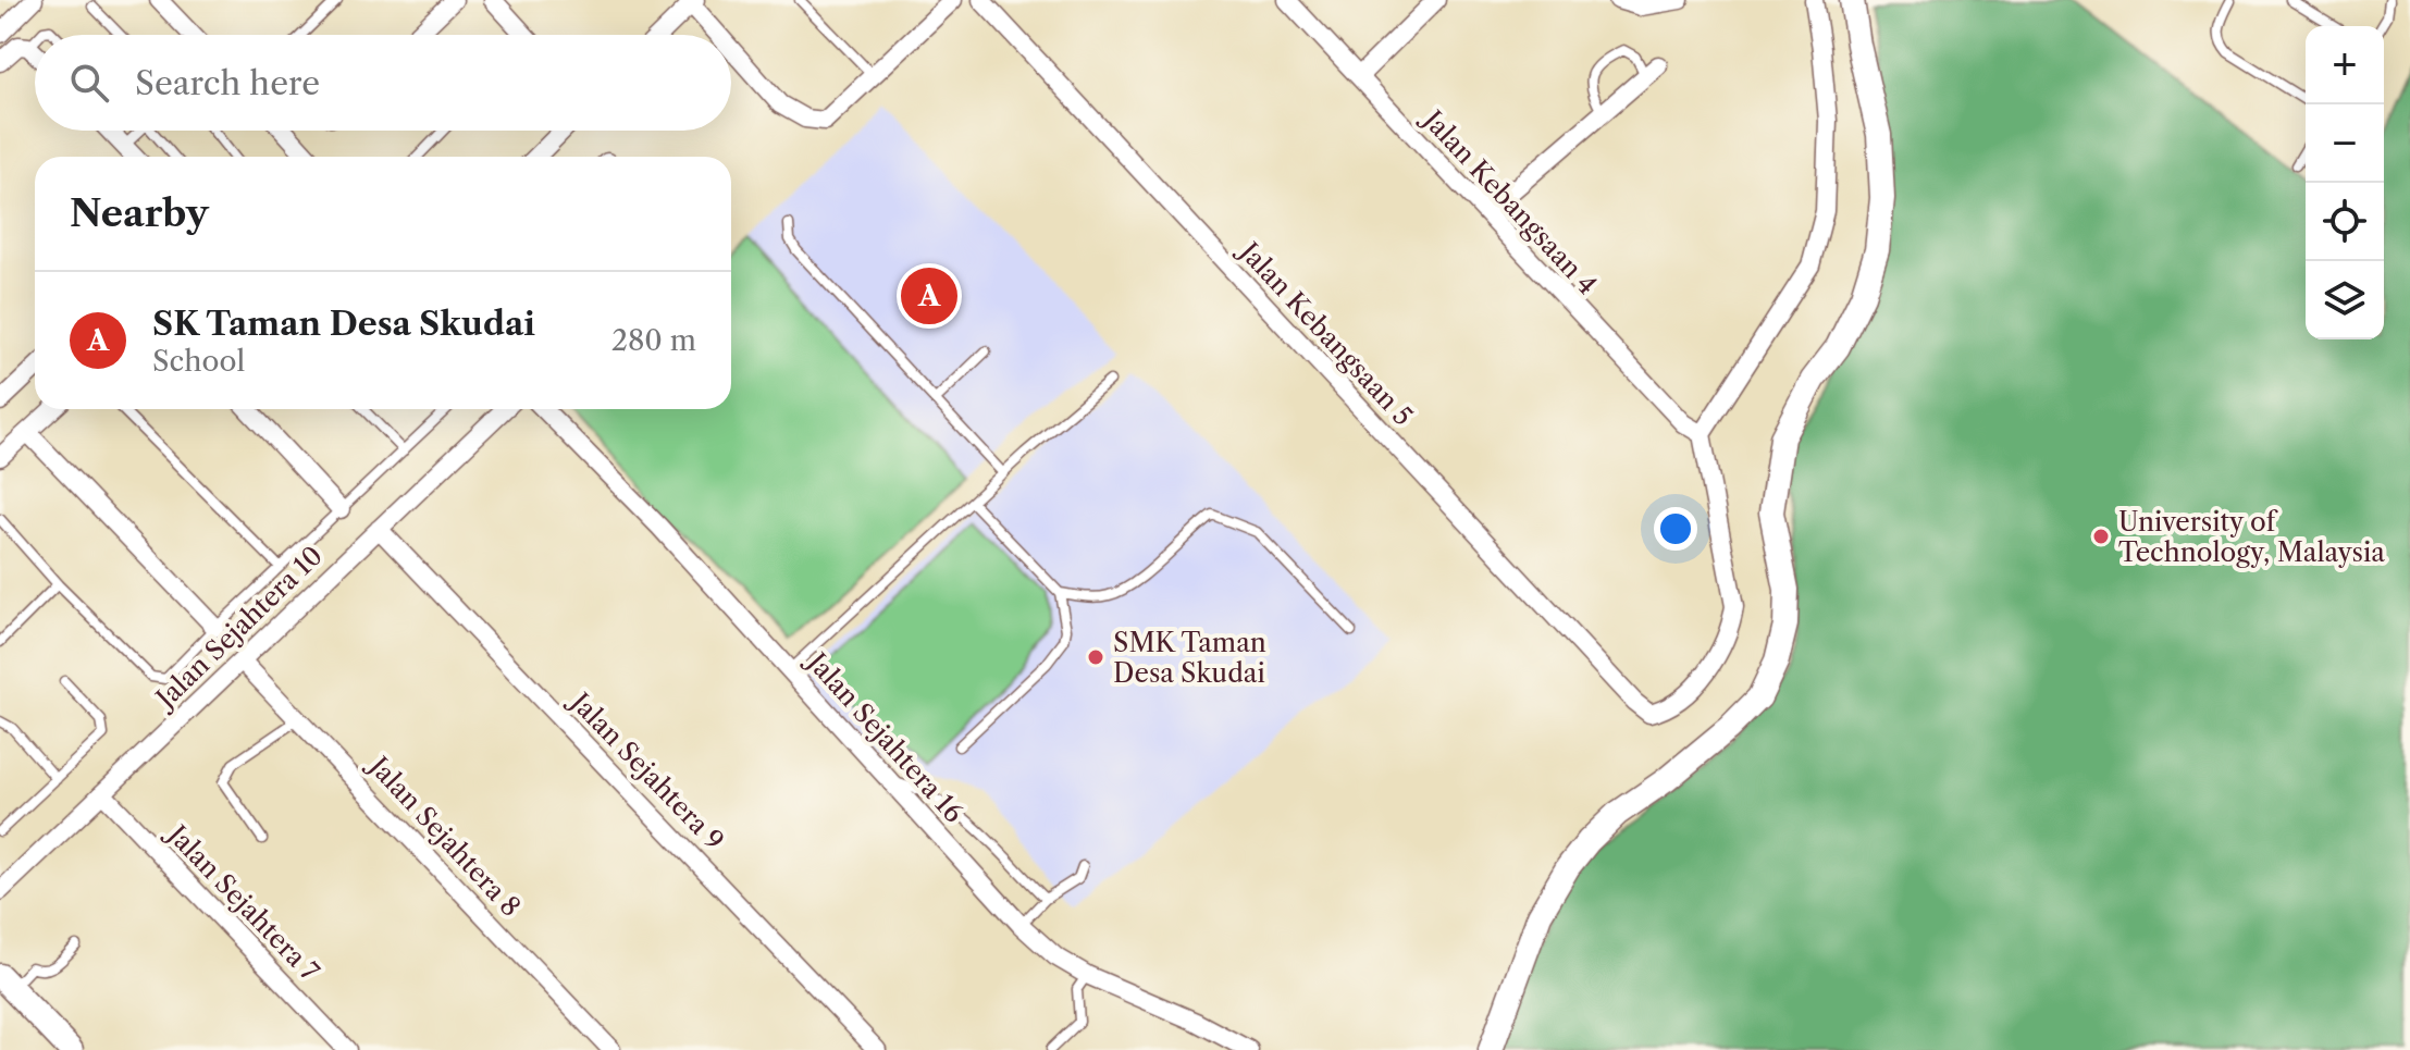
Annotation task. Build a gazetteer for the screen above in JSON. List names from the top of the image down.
{
  "streets": {
    "street": [
      "Jalan Kebangsaan 4",
      "Jalan Kebangsaan 5",
      "Jalan Sejahtera 10",
      "Jalan Sejahtera 16",
      "Jalan Sejahtera 9",
      "Jalan Sejahtera 8",
      "Jalan Sejahtera 7"
    ]
  },
  "crossings": [
    ["Jalan Kebangsaan 4", "Jalan Kebangsaan 5"],
    ["Jalan Sejahtera 10", "Jalan Sejahtera 9"],
    ["Jalan Sejahtera 10", "Jalan Sejahtera 8"],
    ["Jalan Sejahtera 10", "Jalan Sejahtera 7"]
  ],
  "places": ["University of Technology, Malaysia", "SMK Taman Desa Skudai"],
  "page": {
    "map_buttons": ["+", "−"],
    "search": "Search here",
    "heading": "Nearby",
    "pins": "A",
    "list": [
      {
        "mark": "A",
        "name": "SK Taman Desa Skudai",
        "note": "School",
        "value": "280 m"
      }
    ]
  }
}
